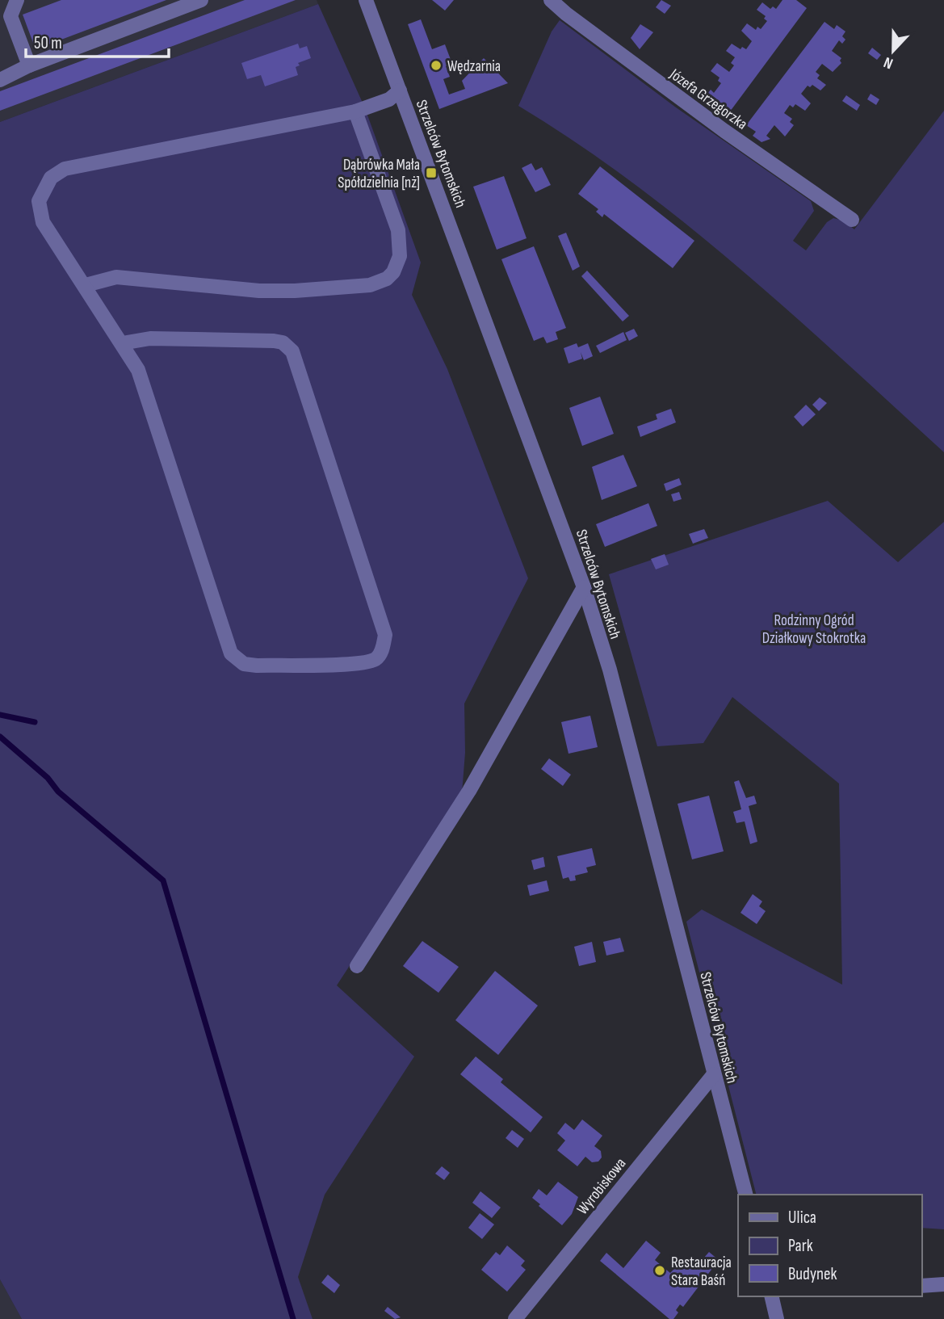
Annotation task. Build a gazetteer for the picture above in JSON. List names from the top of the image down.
{
  "streets": {
    "street": ["Józefa Grzegorzka", "Strzelców Bytomskich", "Wyrobiskowa"]
  },
  "crossings": [
    ["Strzelców Bytomskich", "Wyrobiskowa"]
  ],
  "parks": ["Rodzinny Ogród Działkowy Stokrotka"],
  "places": {
    "other": ["Wędzarnia", "Restauracja Stara Baśń"],
    "transit": ["Dąbrówka Mała Spółdzielnia [nż]"]
  },
  "legend": ["Ulica", "Park", "Budynek"],
  "scale_bar": "50 m",
  "north": "bottom"
}
